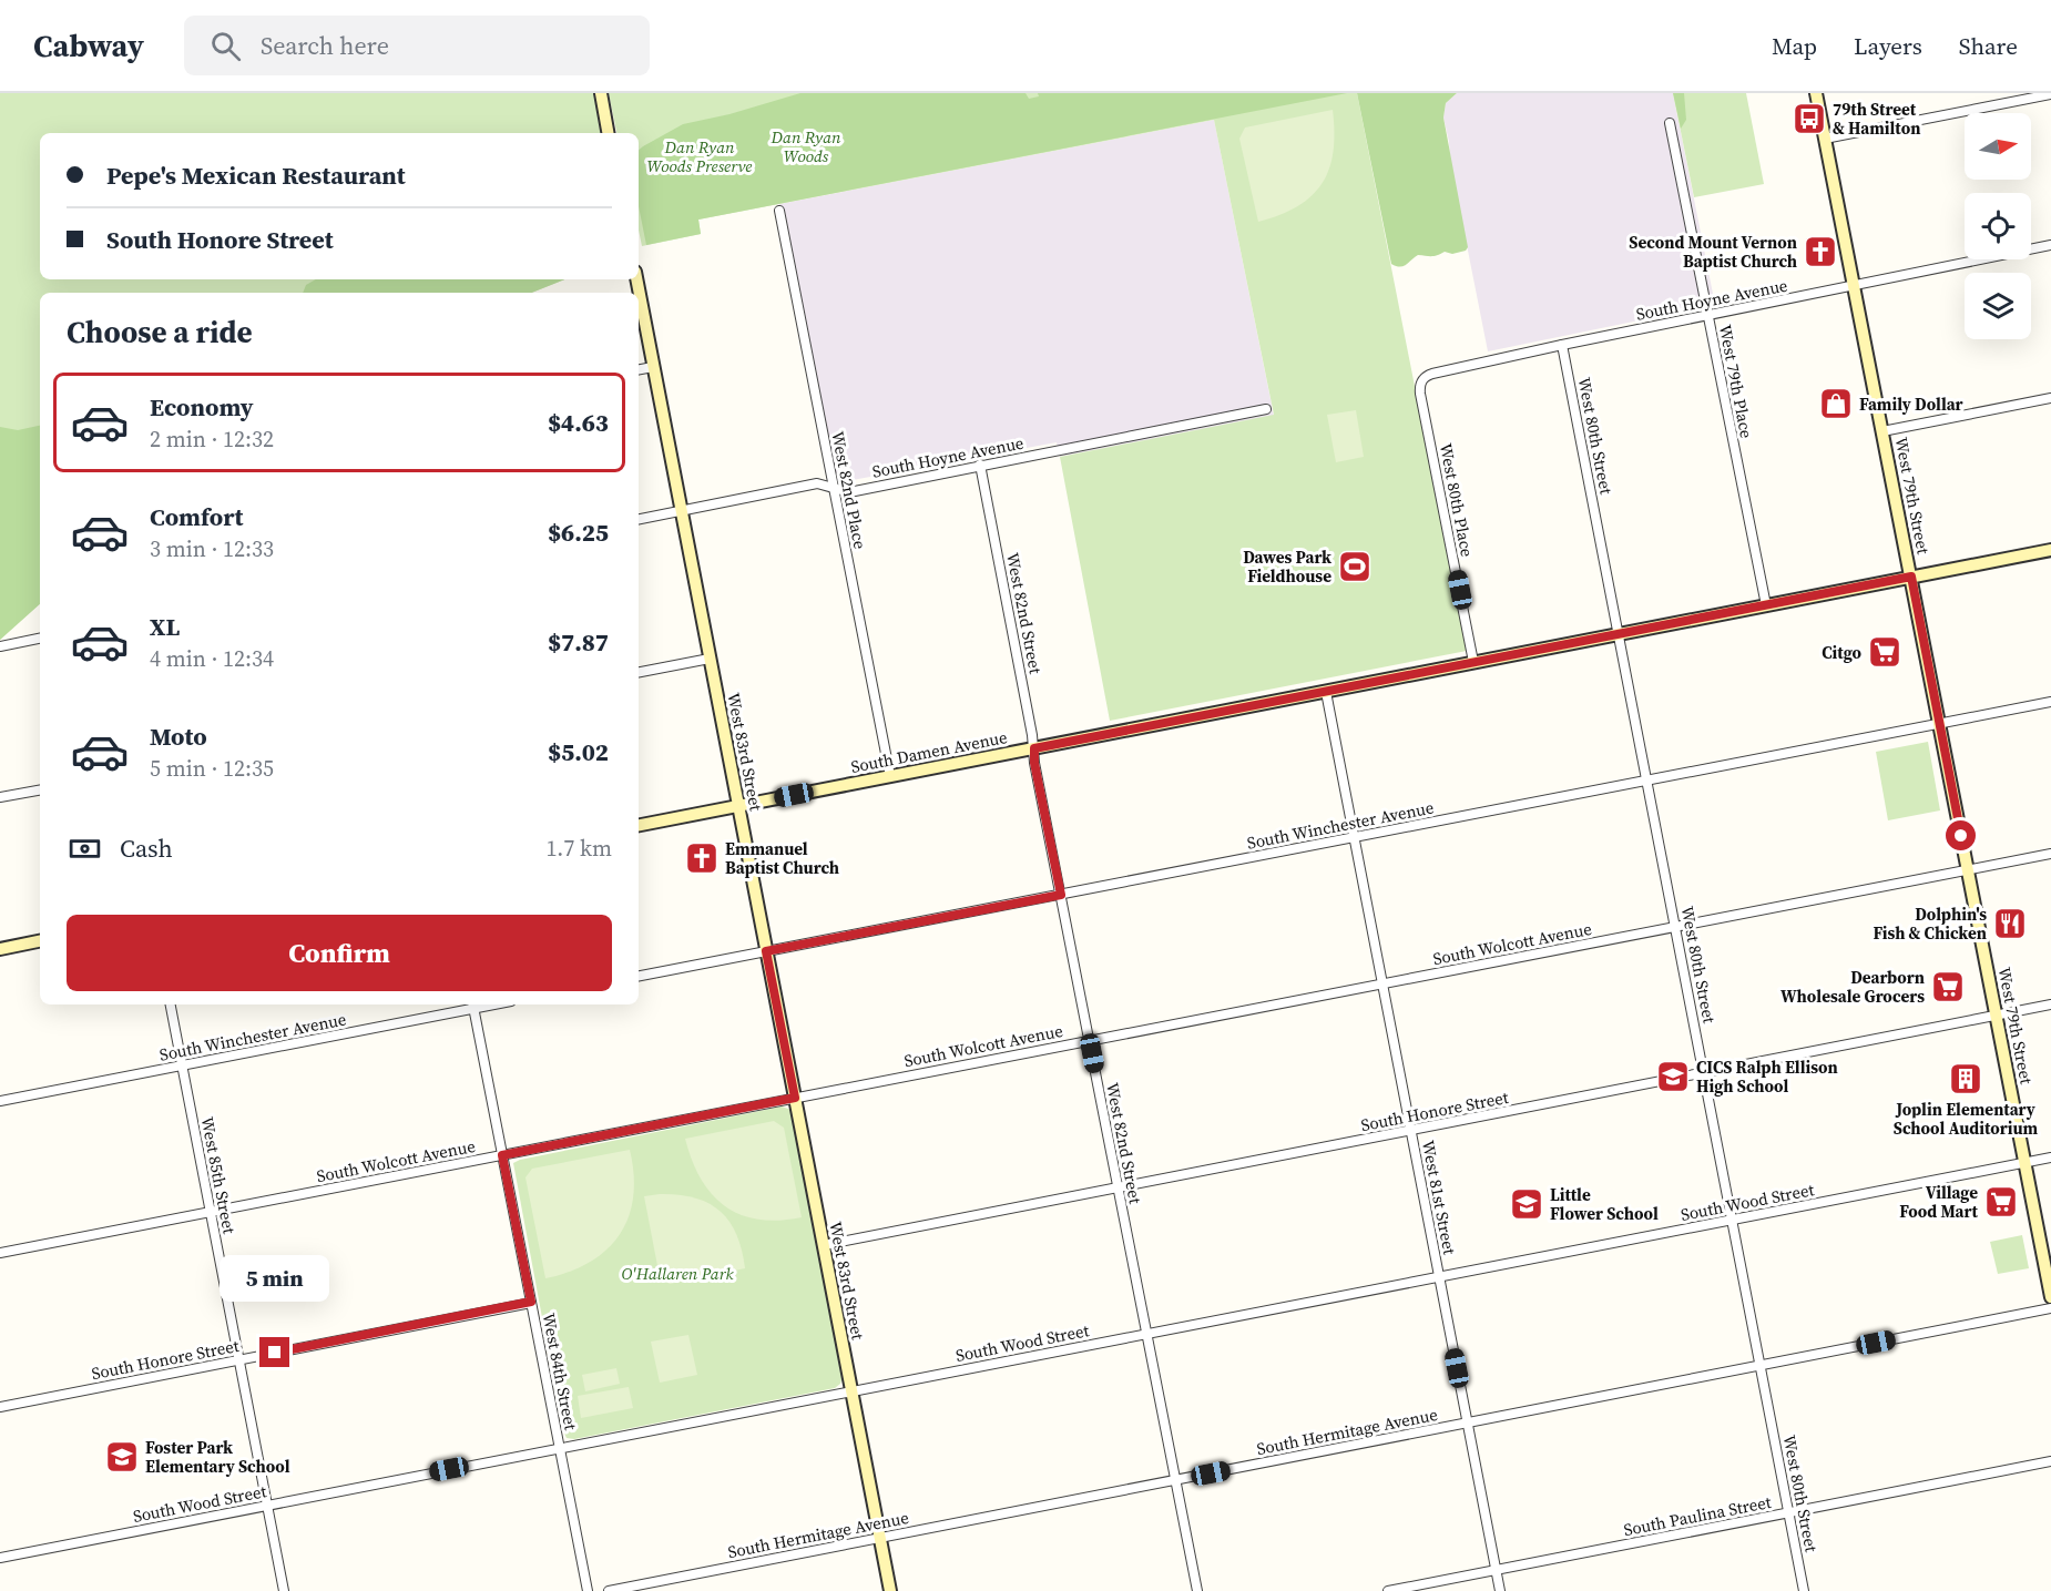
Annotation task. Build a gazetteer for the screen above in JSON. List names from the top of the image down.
{
  "streets": {
    "street": [
      "South Hoyne Avenue",
      "West 79th Place",
      "West 80th Street",
      "West 82nd Place",
      "West 79th Street",
      "West 80th Place",
      "West 82nd Street",
      "West 83rd Street",
      "South Damen Avenue",
      "South Winchester Avenue",
      "South Wolcott Avenue",
      "South Honore Street",
      "West 85th Street",
      "West 81st Street",
      "South Wood Street",
      "West 84th Street",
      "South Hermitage Avenue",
      "South Paulina Street"
    ]
  },
  "crossings": [
    ["South Hoyne Avenue", "West 79th Place"],
    ["South Hoyne Avenue", "West 80th Street"],
    ["South Hoyne Avenue", "West 82nd Place"],
    ["South Hoyne Avenue", "West 79th Street"],
    ["South Hoyne Avenue", "West 80th Place"],
    ["South Hoyne Avenue", "West 82nd Street"],
    ["South Hoyne Avenue", "West 83rd Street"],
    ["West 79th Place", "South Damen Avenue"],
    ["West 80th Street", "South Damen Avenue"],
    ["West 80th Street", "South Winchester Avenue"],
    ["West 80th Street", "South Wolcott Avenue"],
    ["West 80th Street", "South Honore Street"],
    ["West 80th Street", "South Wood Street"],
    ["West 80th Street", "South Hermitage Avenue"],
    ["West 80th Street", "South Paulina Street"],
    ["West 82nd Place", "South Damen Avenue"],
    ["West 79th Street", "South Damen Avenue"],
    ["West 79th Street", "South Winchester Avenue"],
    ["West 79th Street", "South Wolcott Avenue"],
    ["West 79th Street", "South Honore Street"],
    ["West 79th Street", "South Wood Street"],
    ["West 80th Place", "South Damen Avenue"],
    ["West 82nd Street", "South Damen Avenue"],
    ["West 82nd Street", "South Winchester Avenue"],
    ["West 82nd Street", "South Wolcott Avenue"],
    ["West 82nd Street", "South Honore Street"],
    ["West 82nd Street", "South Wood Street"],
    ["West 82nd Street", "South Hermitage Avenue"],
    ["West 83rd Street", "South Damen Avenue"],
    ["West 83rd Street", "South Winchester Avenue"],
    ["West 83rd Street", "South Wolcott Avenue"],
    ["West 83rd Street", "South Honore Street"],
    ["West 83rd Street", "South Wood Street"],
    ["West 83rd Street", "South Hermitage Avenue"],
    ["South Damen Avenue", "West 81st Street"],
    ["South Winchester Avenue", "West 85th Street"],
    ["South Winchester Avenue", "West 81st Street"],
    ["South Winchester Avenue", "West 84th Street"],
    ["South Wolcott Avenue", "West 85th Street"],
    ["South Wolcott Avenue", "West 81st Street"],
    ["South Wolcott Avenue", "West 84th Street"],
    ["South Honore Street", "West 85th Street"],
    ["South Honore Street", "West 81st Street"],
    ["South Honore Street", "West 84th Street"],
    ["West 85th Street", "South Wood Street"],
    ["West 81st Street", "South Wood Street"],
    ["West 81st Street", "South Hermitage Avenue"],
    ["West 81st Street", "South Paulina Street"],
    ["South Wood Street", "West 84th Street"]
  ],
  "parks": ["Dan Ryan Woods", "Dan Ryan Woods Preserve", "O'Hallaren Park"],
  "places": {
    "bus stop": ["79th Street & Hamilton"],
    "church": ["Second Mount Vernon Baptist Church", "Emmanuel Baptist Church"],
    "shop": ["Family Dollar"],
    "sports": ["Dawes Park Fieldhouse"],
    "supermarket": ["Citgo", "Dearborn Wholesale Grocers", "Village Food Mart"],
    "restaurant": ["Dolphin's Fish & Chicken"],
    "school or university": ["CICS Ralph Ellison High School", "Little Flower School", "Foster Park Elementary School"],
    "building": ["Joplin Elementary School Auditorium"]
  },
  "north": "right",
  "page": {
    "header": "Cabway",
    "search": "Search here",
    "nav": ["Map", "Layers", "Share"],
    "banner": ["Pepe's Mexican Restaurant", "South Honore Street"],
    "heading": "Choose a ride",
    "list": [
      {
        "name": "Economy",
        "note": "2 min · 12:32",
        "value": "$4.63"
      },
      {
        "name": "Comfort",
        "note": "3 min · 12:33",
        "value": "$6.25"
      },
      {
        "name": "XL",
        "note": "4 min · 12:34",
        "value": "$7.87"
      },
      {
        "name": "Moto",
        "note": "5 min · 12:35",
        "value": "$5.02"
      }
    ],
    "pay": ["Cash", "1.7 km"],
    "buttons": "Confirm",
    "bubble": "5 min"
  }
}
